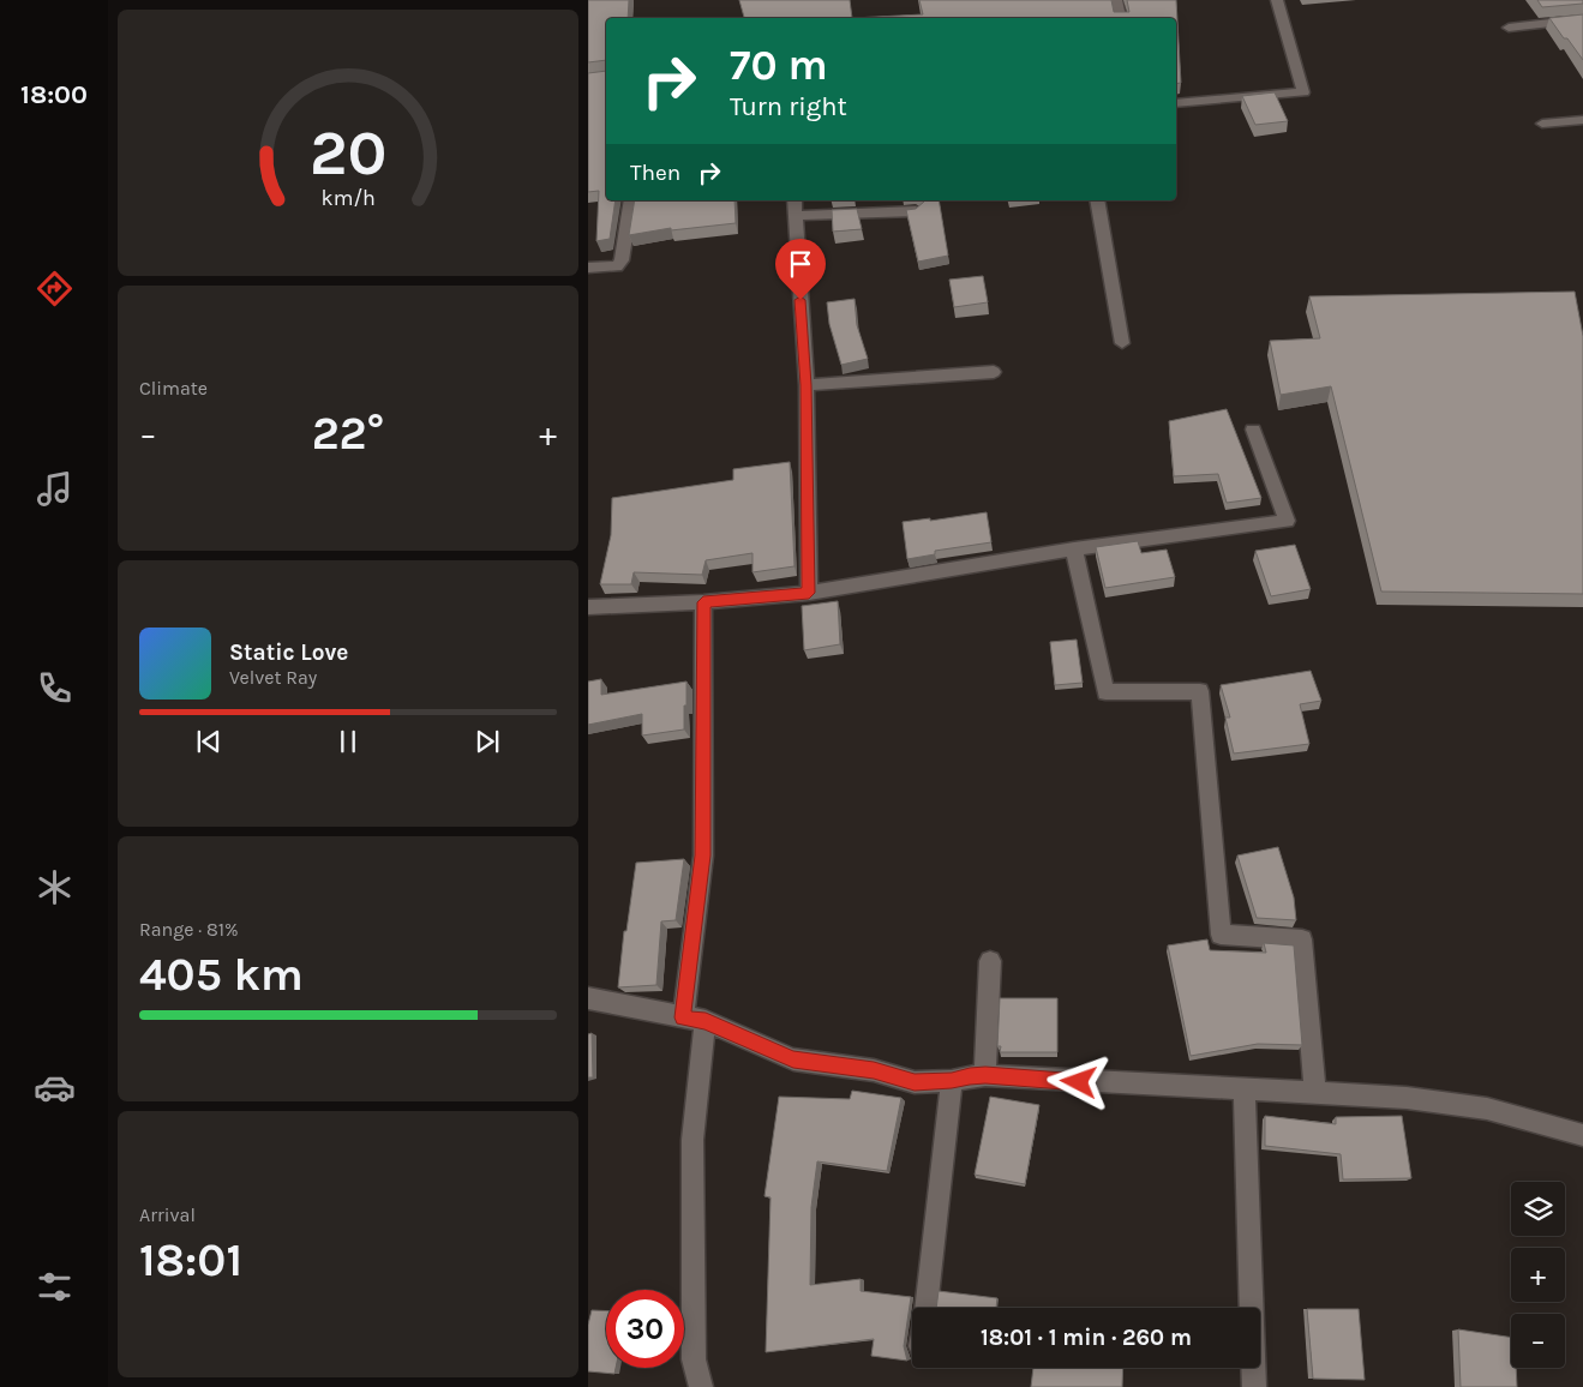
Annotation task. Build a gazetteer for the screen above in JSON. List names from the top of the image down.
{
  "page": {
    "tabs": "18:00",
    "turn": ["70 m", "Turn right"],
    "then": "Then",
    "tile": [
      "Climate",
      ["Range · 81%", "405 km"],
      ["Arrival", "18:01"]
    ],
    "heat": ["−", "22°", "+"],
    "song": ["Static Love", "Velvet Ray"],
    "map_buttons": ["+", "−"],
    "limit": "30",
    "trip": "18:01 · 1 min · 260 m",
    "gauge": ["20", "km/h"]
  }
}
